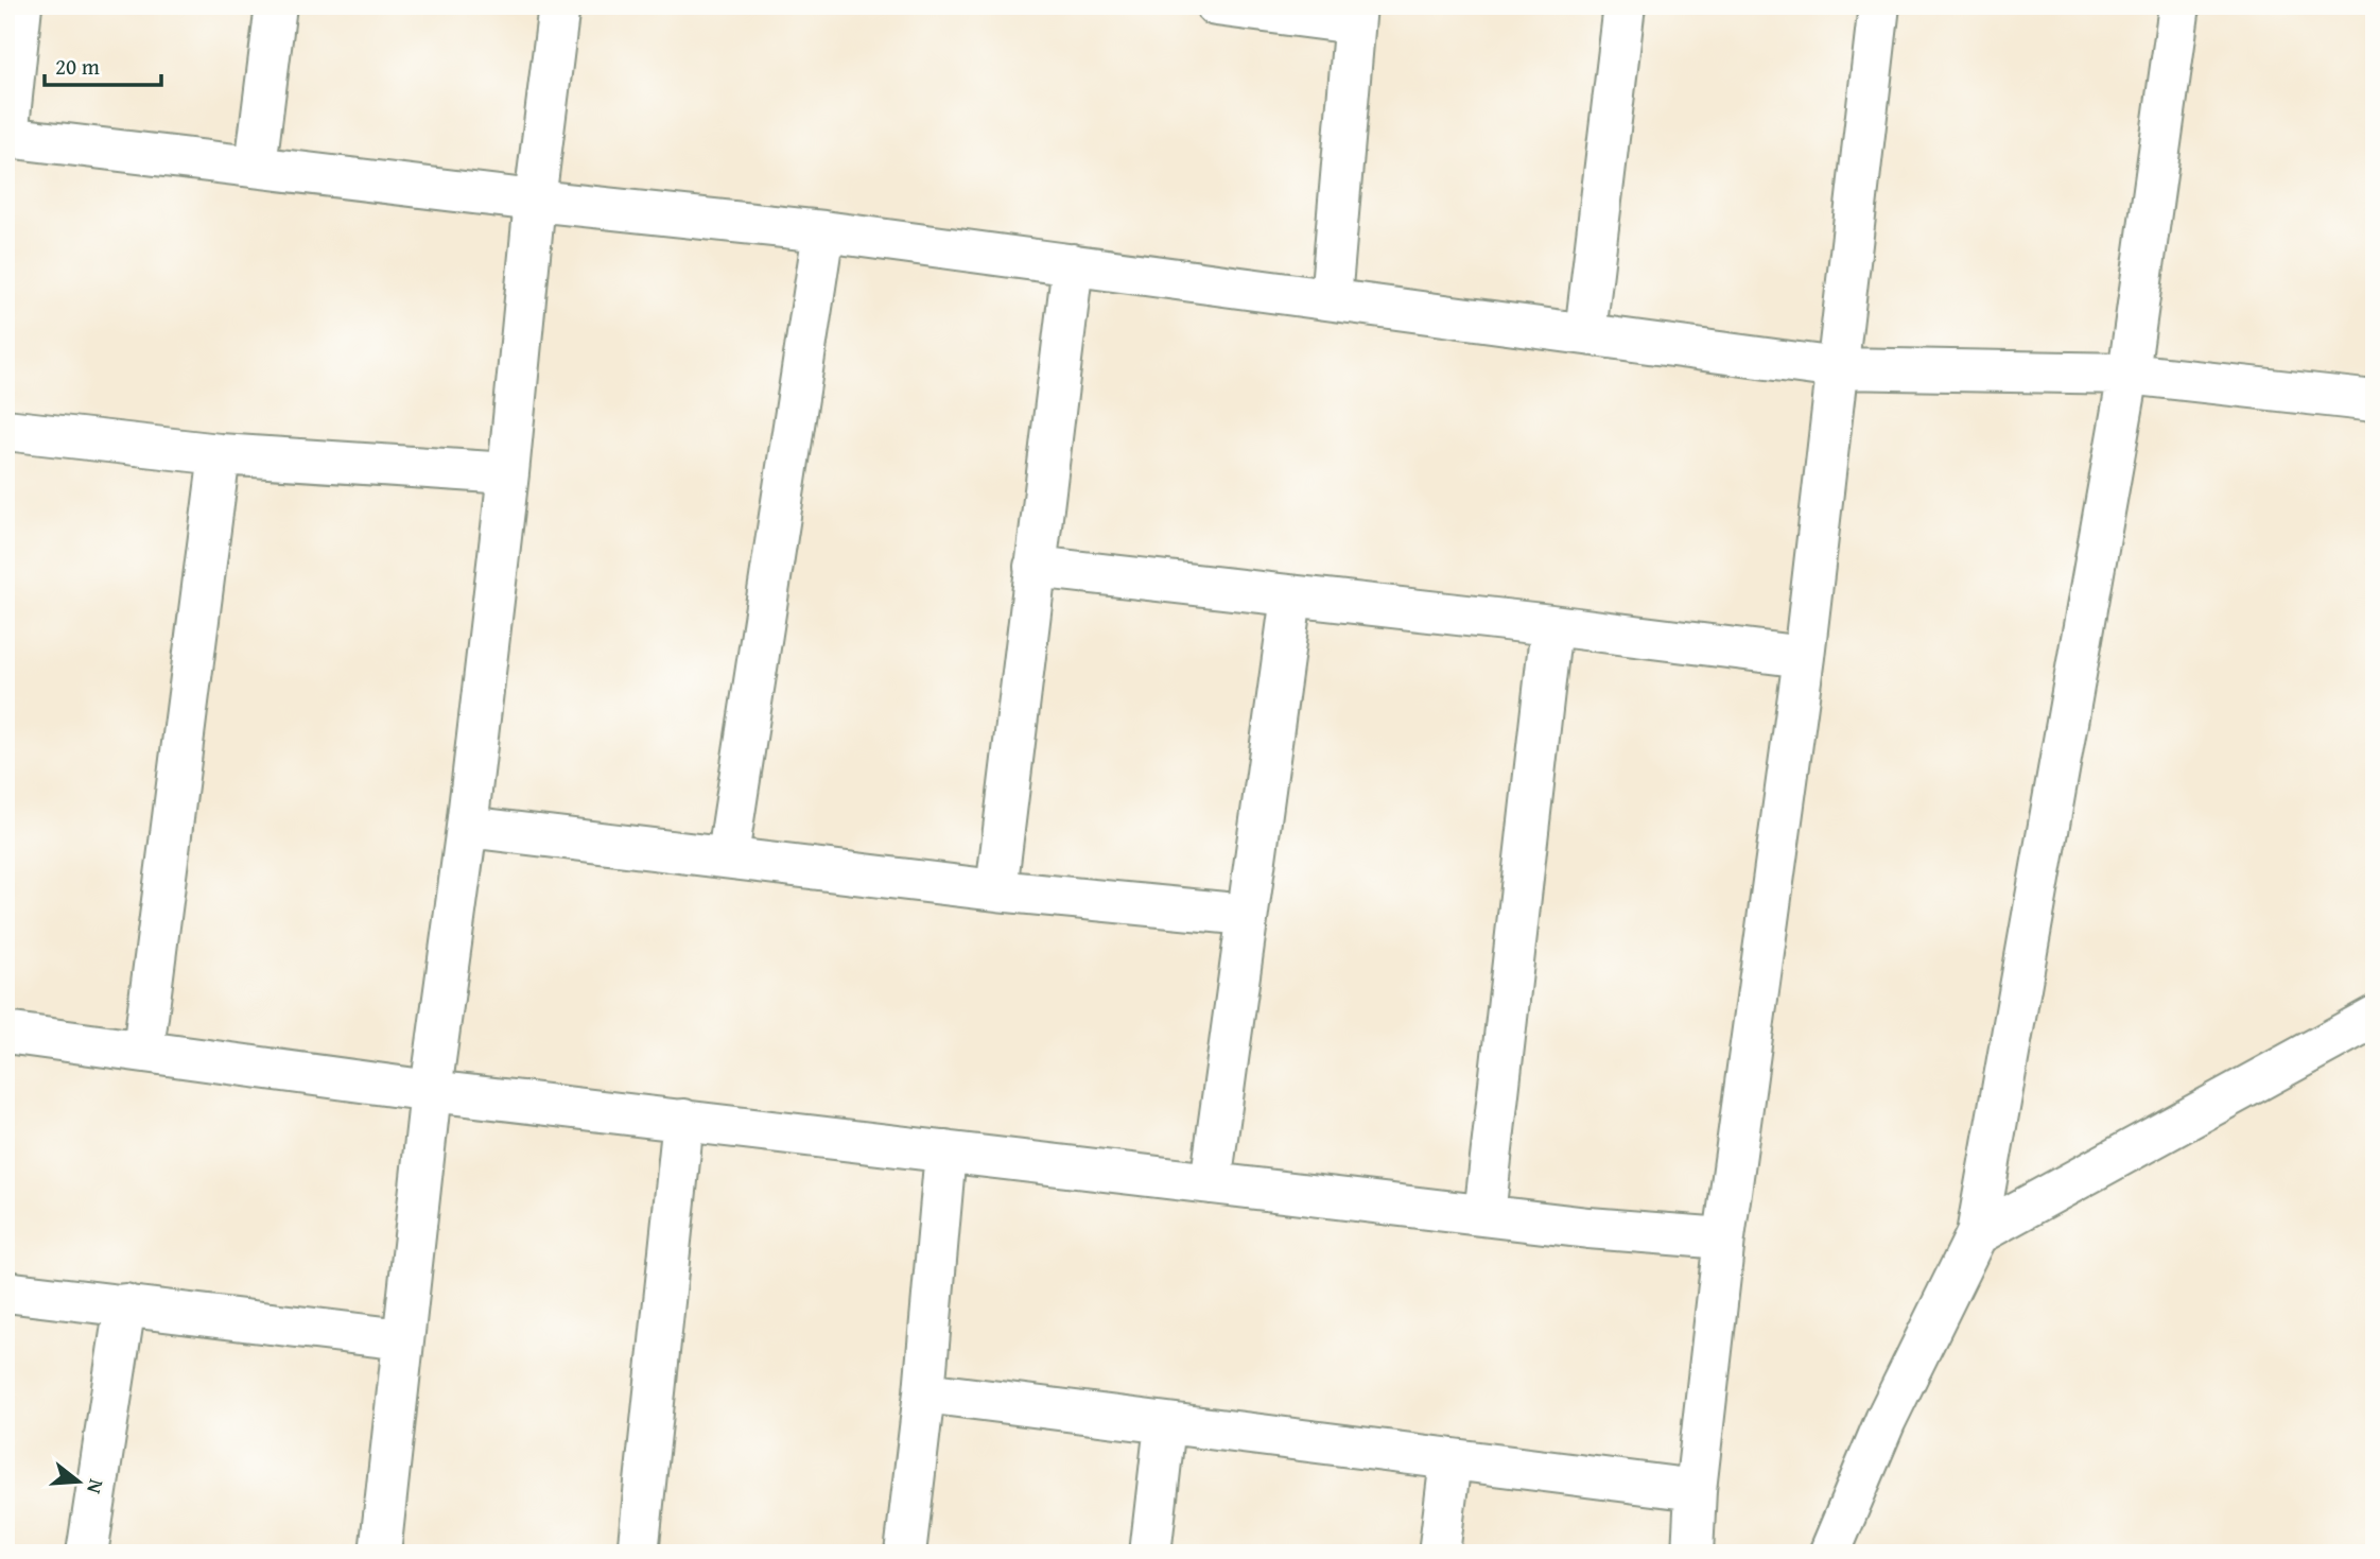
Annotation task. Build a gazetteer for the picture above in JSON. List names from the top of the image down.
{
  "scale_bar": "20 m",
  "north": "right"
}
